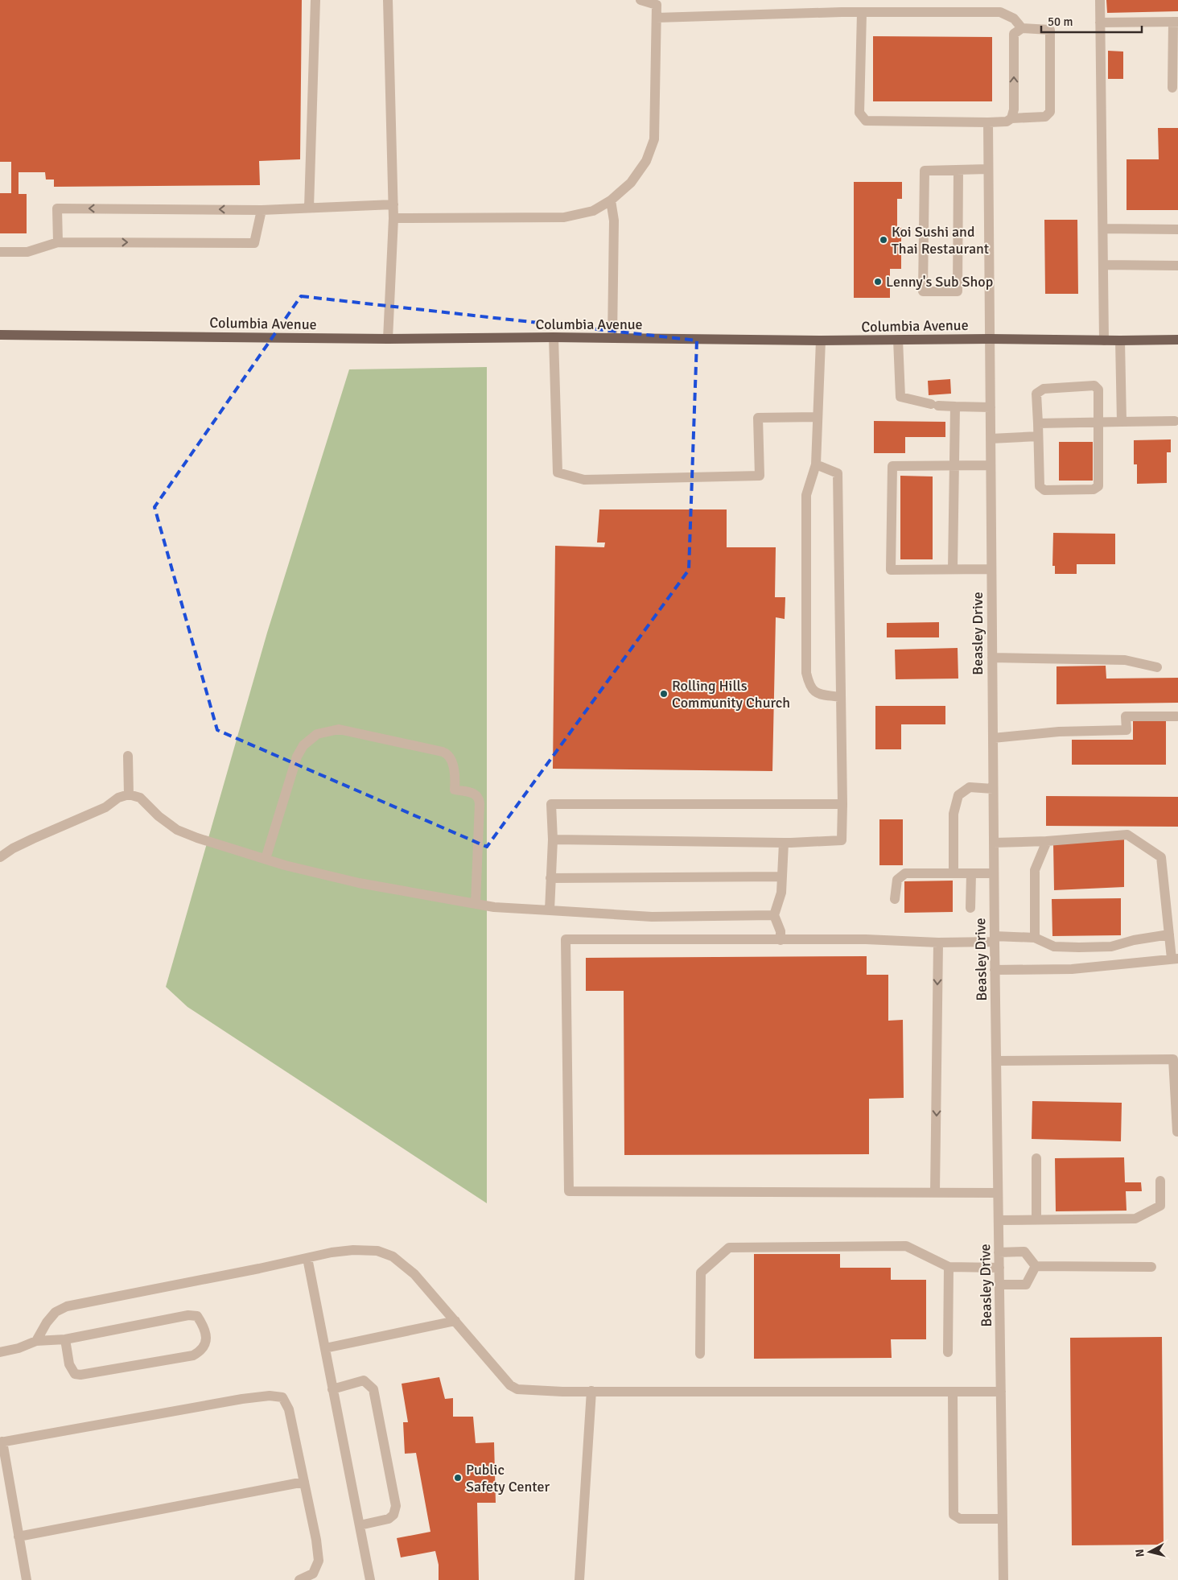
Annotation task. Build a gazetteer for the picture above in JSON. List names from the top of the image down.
{
  "streets": {
    "main road": ["Columbia Avenue"],
    "street": ["Beasley Drive"]
  },
  "crossings": [
    ["Columbia Avenue", "Beasley Drive"]
  ],
  "places": [
    "Koi Sushi and Thai Restaurant",
    "Lenny's Sub Shop",
    "Rolling Hills Community Church",
    "Public Safety Center"
  ],
  "scale_bar": "50 m",
  "north": "left"
}
